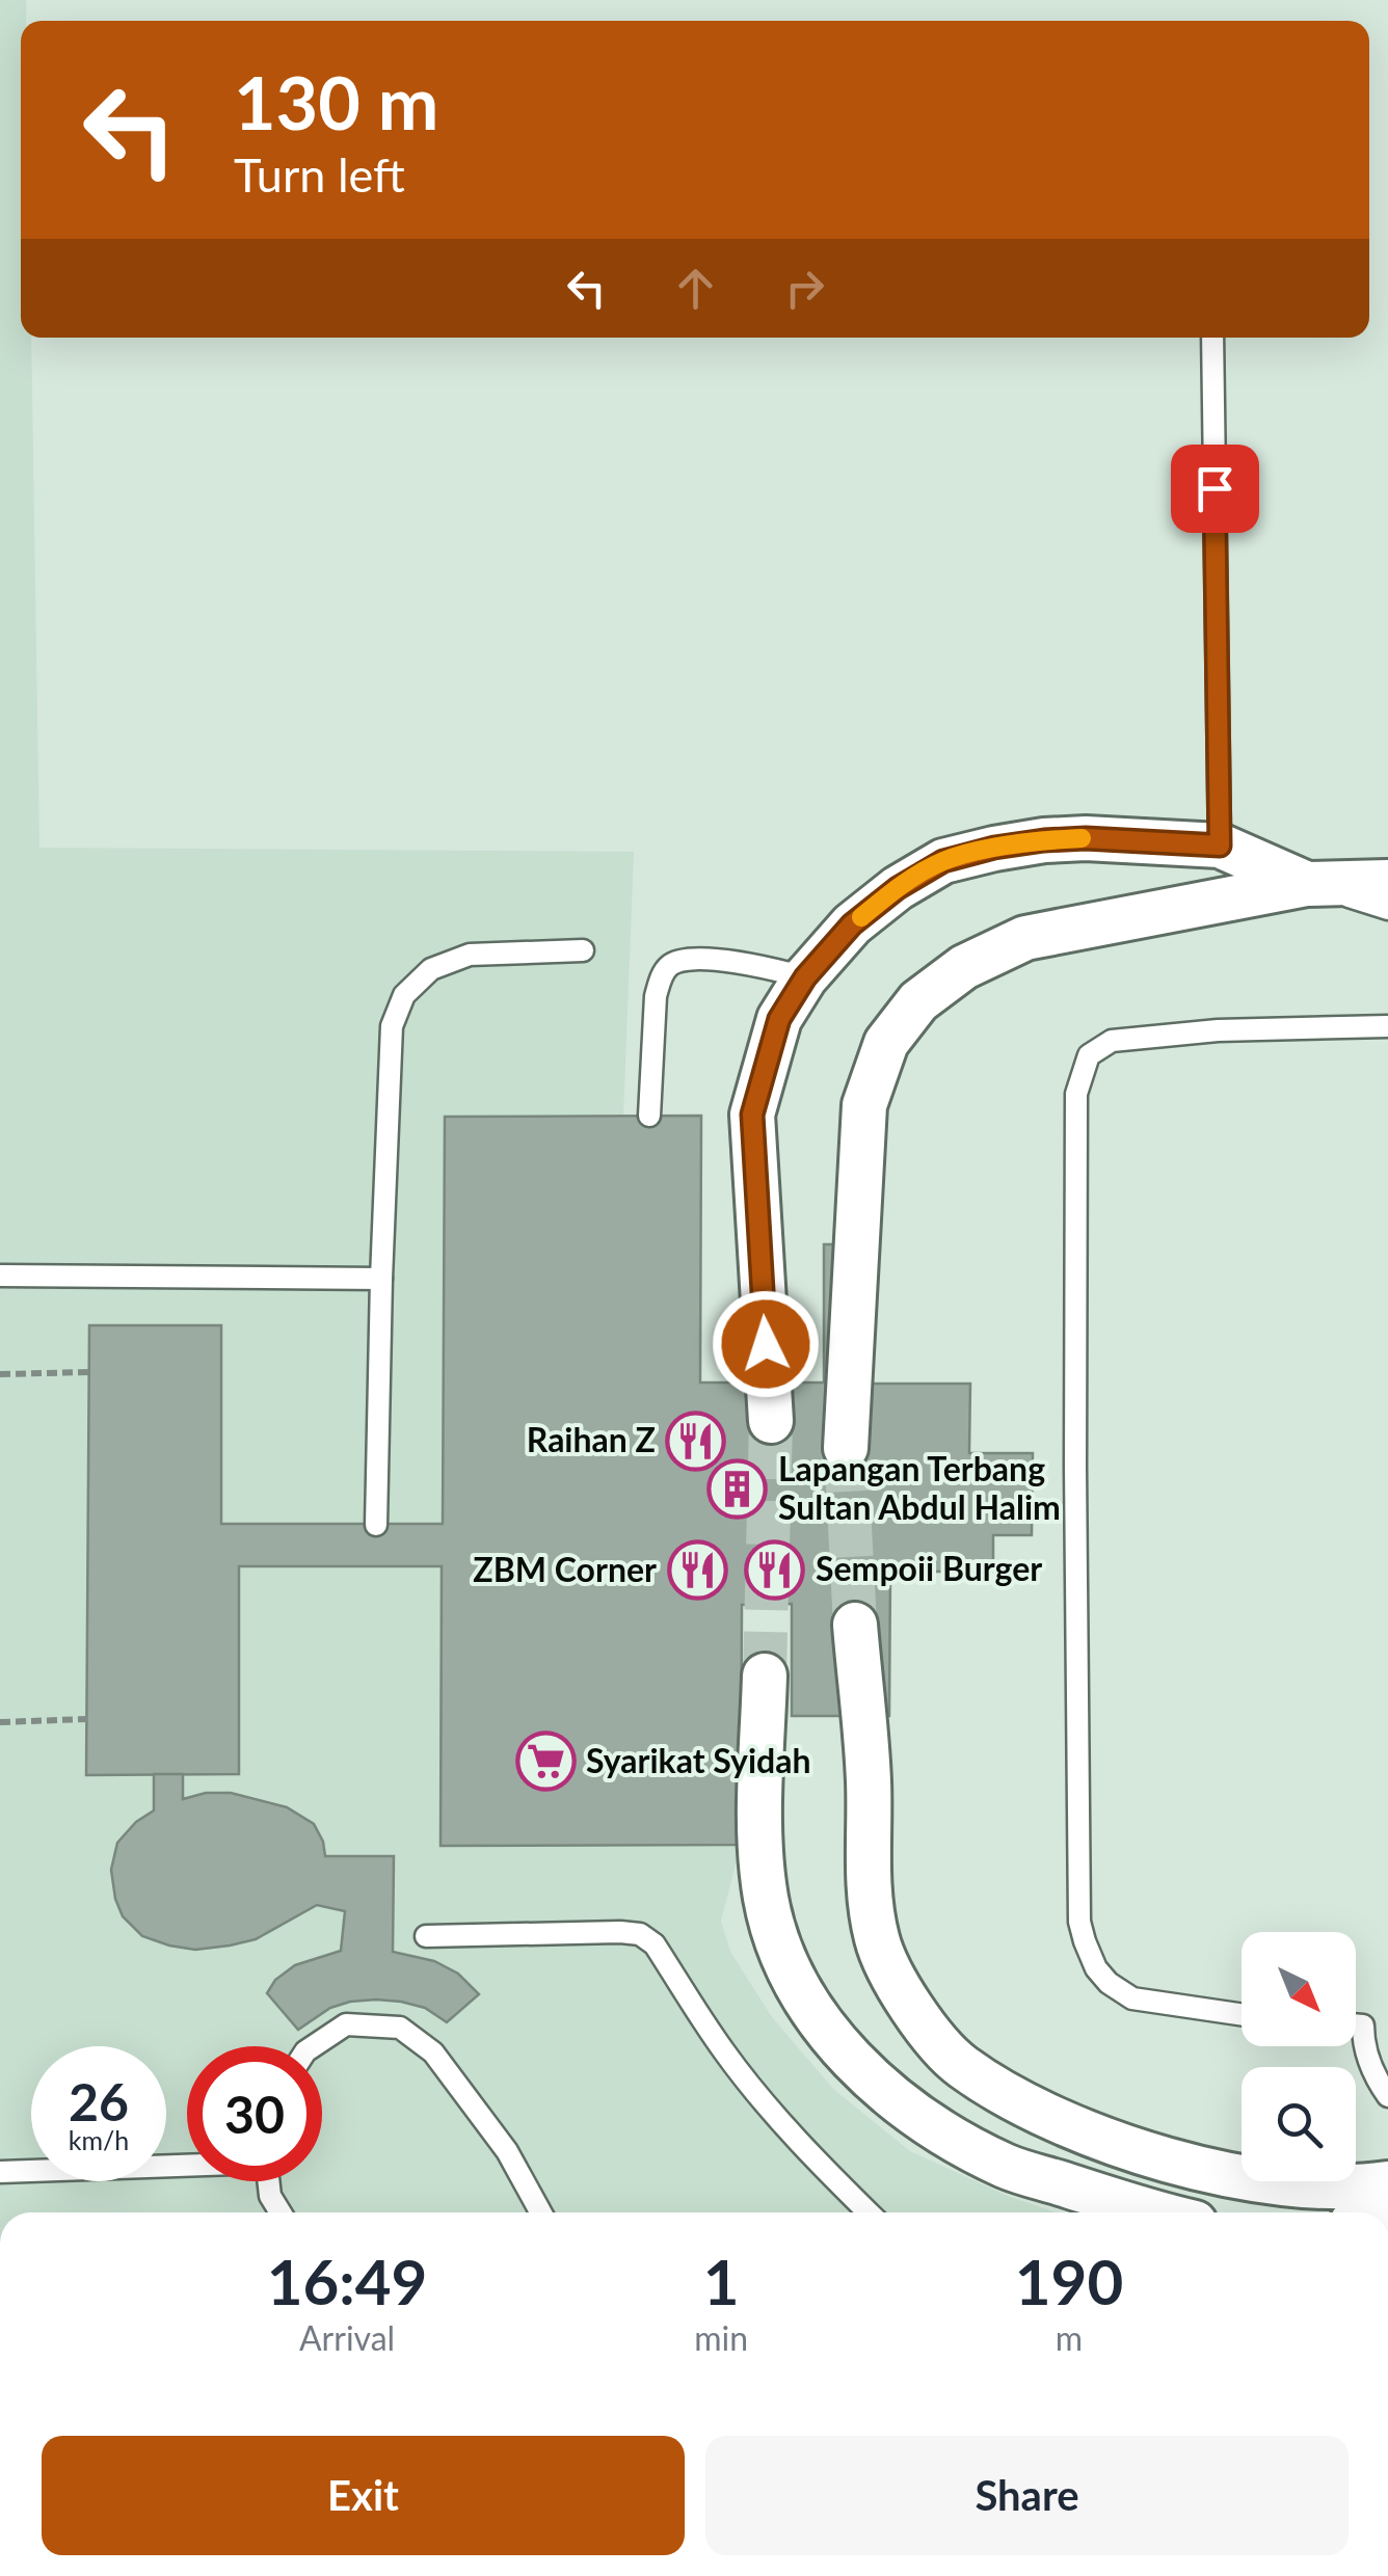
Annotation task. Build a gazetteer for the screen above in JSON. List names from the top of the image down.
{
  "places": {
    "restaurant": ["Raihan Z", "Sempoii Burger", "ZBM Corner"],
    "building": ["Lapangan Terbang Sultan Abdul Halim"],
    "supermarket": ["Syarikat Syidah"]
  },
  "north": "bottom right",
  "page": {
    "turn": ["130 m", "Turn left"],
    "speed": "26 km/h",
    "limit": "30",
    "eta": [
      "16:49",
      "Arrival",
      "1",
      "min",
      "190",
      "m"
    ],
    "buttons": ["Exit", "Share"]
  }
}
